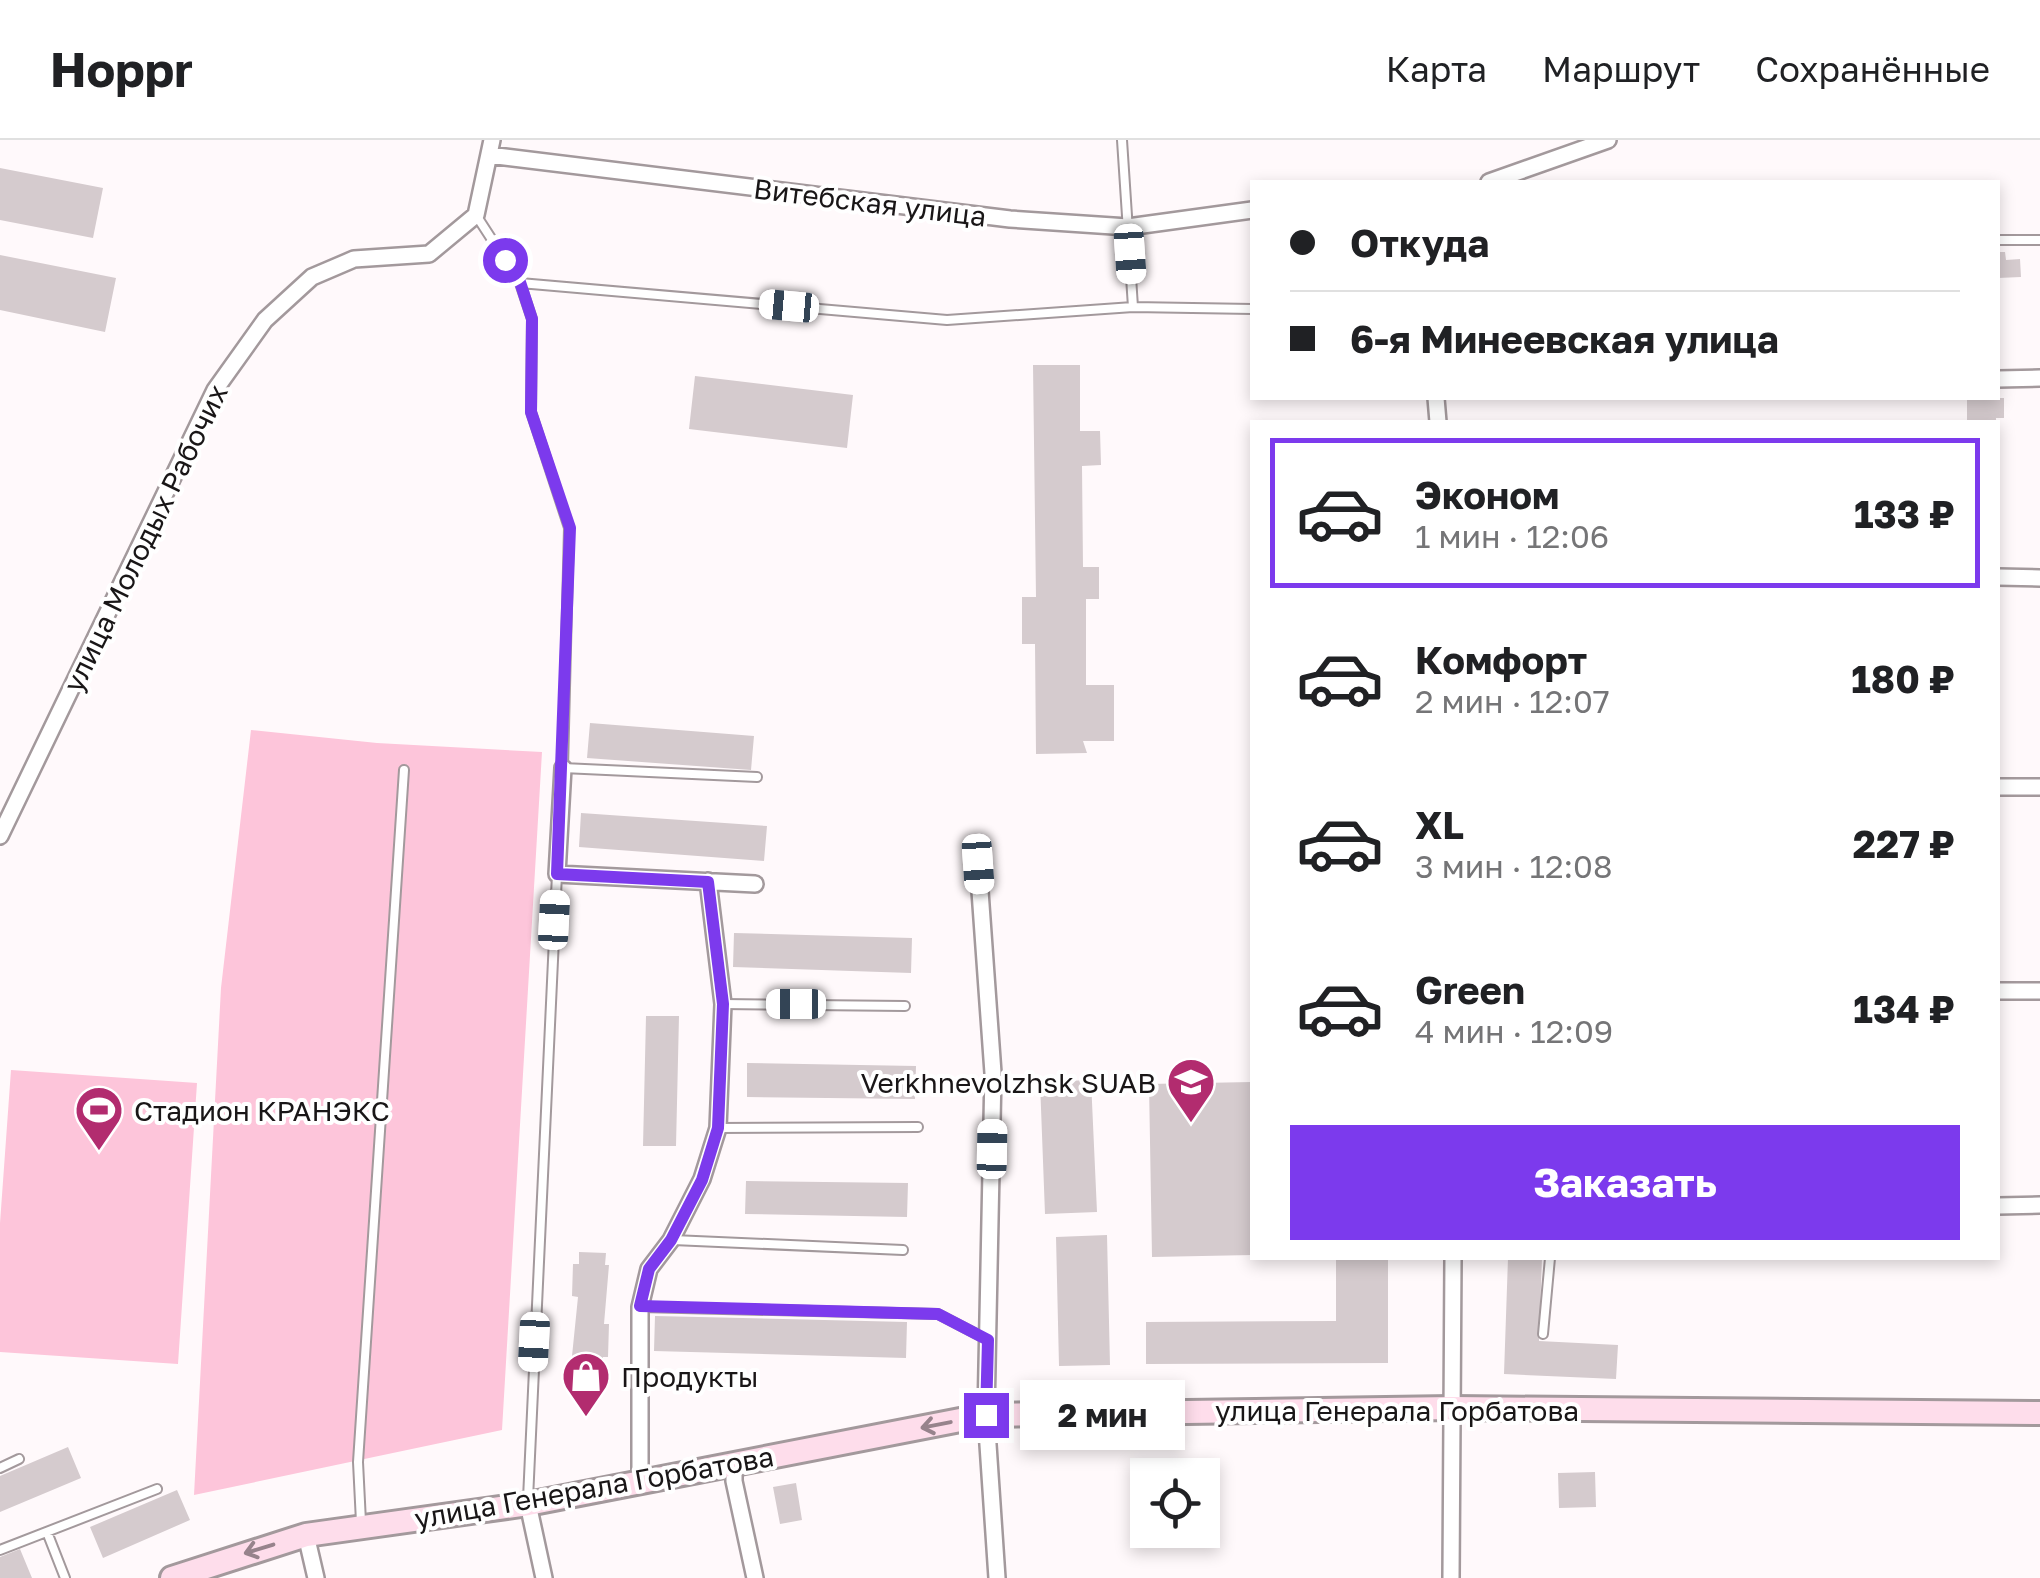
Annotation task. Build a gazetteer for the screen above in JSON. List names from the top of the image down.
{
  "streets": {
    "street": ["Витебская улица", "улица Молодых Рабочих", "улица Генерала Горбатова"]
  },
  "places": {
    "school or university": ["Verkhnevolzhsk SUAB"],
    "sports": ["Стадион КРАНЭКС"],
    "shop": ["Продукты"]
  },
  "page": {
    "header": "Hoppr",
    "nav": ["Карта", "Маршрут", "Сохранённые"],
    "banner": ["Откуда", "6-я Минеевская улица"],
    "list": [
      {
        "name": "Эконом",
        "note": "1 мин · 12:06",
        "value": "133 ₽"
      },
      {
        "name": "Комфорт",
        "note": "2 мин · 12:07",
        "value": "180 ₽"
      },
      {
        "name": "XL",
        "note": "3 мин · 12:08",
        "value": "227 ₽"
      },
      {
        "name": "Green",
        "note": "4 мин · 12:09",
        "value": "134 ₽"
      }
    ],
    "buttons": "Заказать",
    "bubble": "2 мин"
  }
}
